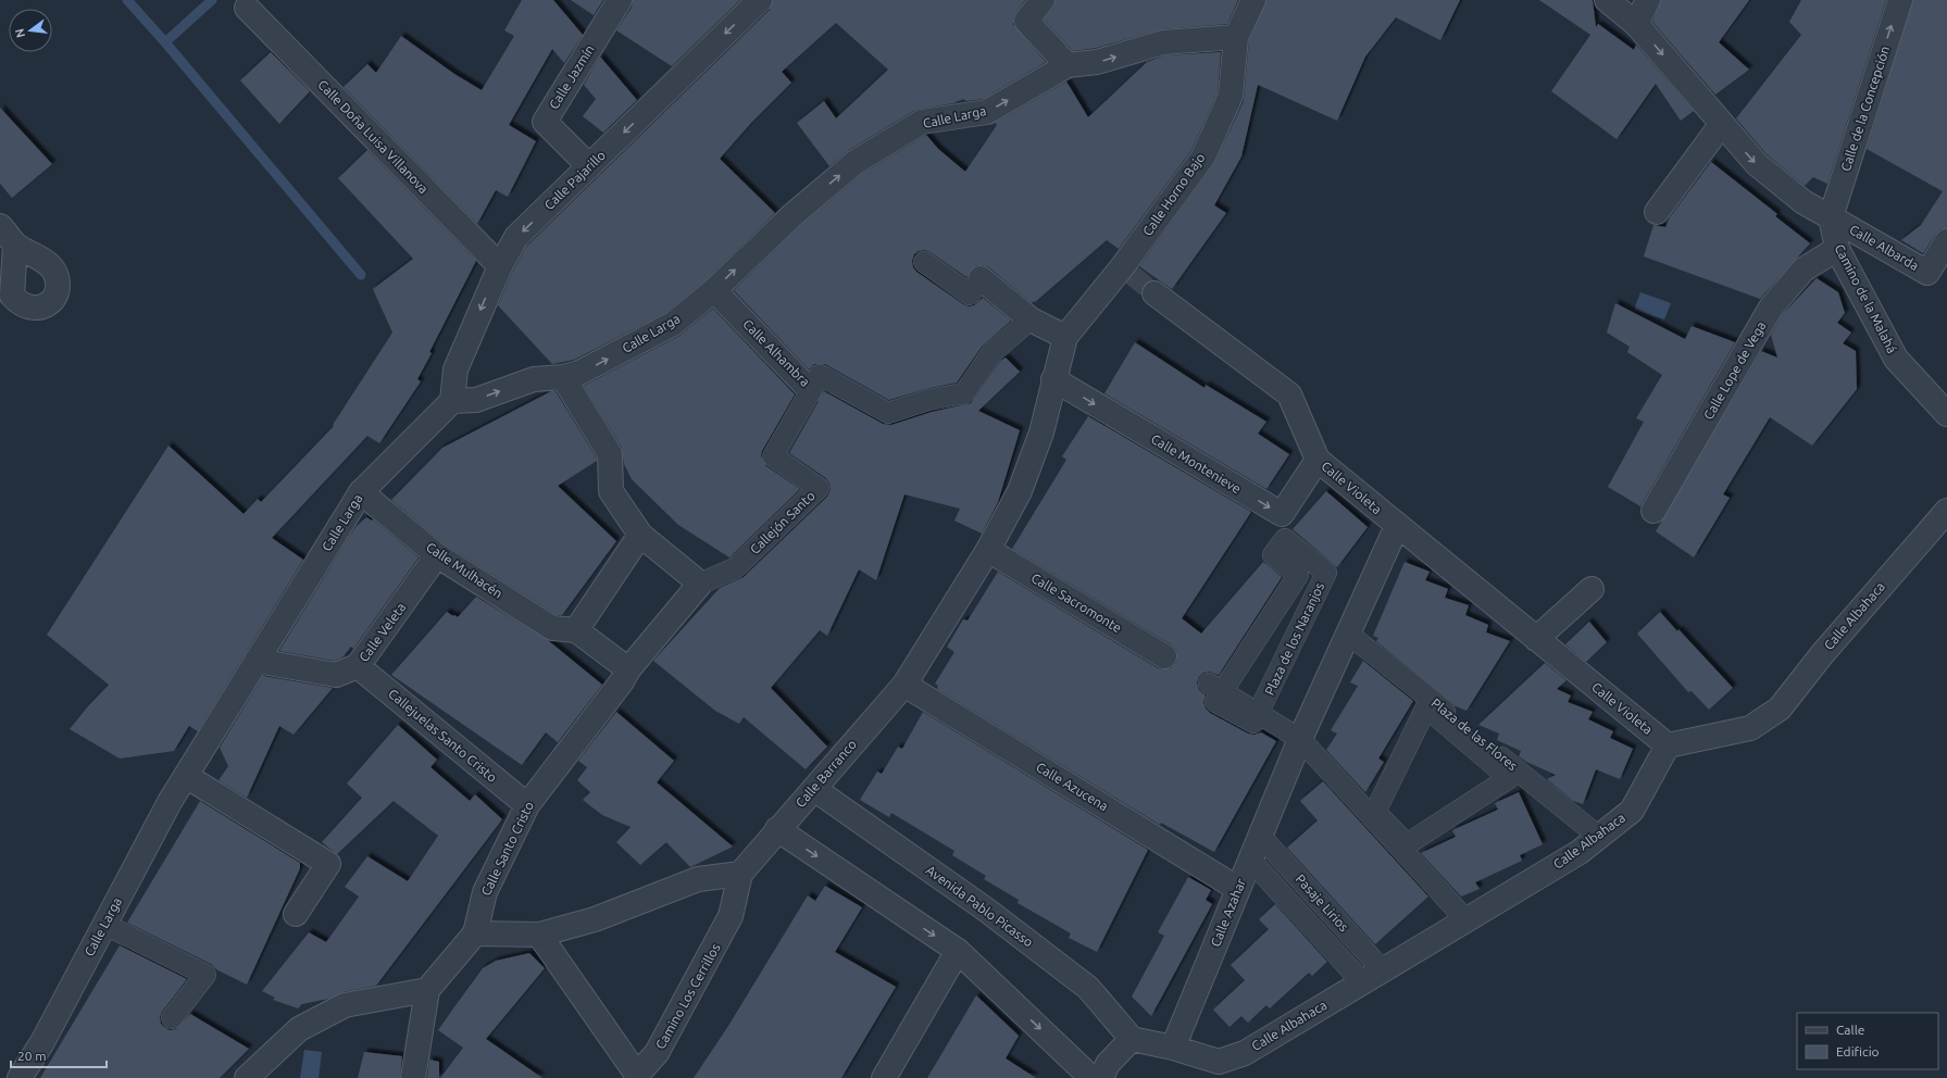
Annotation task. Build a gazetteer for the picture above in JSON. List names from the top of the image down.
{
  "streets": {
    "street": [
      "Calle Jazmín",
      "Calle de la Concepción",
      "Calle Larga",
      "Calle Doña Luisa Villanova",
      "Calle Pajarillo",
      "Calle Horno Bajo",
      "Calle Albarda",
      "Camino de la Malahá",
      "Calle Alhambra",
      "Calle Lope de Vega",
      "Calle Montenieve",
      "Calle Violeta",
      "Callejón Santo",
      "Calle Mulhacén",
      "Calle Sacromonte",
      "Calle Albahaca",
      "Calle Veleta",
      "Plaza de los Naranjos",
      "Plaza de las Flores",
      "Callejuelas Santo Cristo",
      "Calle Barranco",
      "Calle Azucena",
      "Calle Santo Cristo",
      "Pasaje Lirios",
      "Avenida Pablo Picasso",
      "Calle Azahar",
      "Camino Los Cerrillos"
    ]
  },
  "crossings": [
    ["Calle Jazmín", "Calle Pajarillo"],
    ["Calle de la Concepción", "Calle Albarda"],
    ["Calle de la Concepción", "Camino de la Malahá"],
    ["Calle Larga", "Calle Pajarillo"],
    ["Calle Larga", "Calle Horno Bajo"],
    ["Calle Larga", "Calle Alhambra"],
    ["Calle Larga", "Calle Mulhacén"],
    ["Calle Larga", "Calle Veleta"],
    ["Calle Doña Luisa Villanova", "Calle Pajarillo"],
    ["Calle Horno Bajo", "Calle Barranco"],
    ["Calle Albarda", "Camino de la Malahá"],
    ["Camino de la Malahá", "Calle Lope de Vega"],
    ["Calle Alhambra", "Callejón Santo"],
    ["Calle Montenieve", "Calle Violeta"],
    ["Calle Montenieve", "Calle Barranco"],
    ["Calle Violeta", "Calle Albahaca"],
    ["Callejón Santo", "Calle Santo Cristo"],
    ["Calle Mulhacén", "Calle Veleta"],
    ["Calle Sacromonte", "Calle Barranco"],
    ["Calle Albahaca", "Plaza de las Flores"],
    ["Calle Albahaca", "Pasaje Lirios"],
    ["Calle Albahaca", "Calle Azahar"],
    ["Calle Veleta", "Callejuelas Santo Cristo"],
    ["Plaza de los Naranjos", "Calle Azahar"],
    ["Callejuelas Santo Cristo", "Calle Santo Cristo"],
    ["Calle Barranco", "Calle Azucena"],
    ["Calle Barranco", "Avenida Pablo Picasso"],
    ["Calle Barranco", "Camino Los Cerrillos"],
    ["Calle Azucena", "Calle Azahar"],
    ["Pasaje Lirios", "Calle Azahar"]
  ],
  "one_way": [
    "Calle de la Concepción",
    "Calle Larga",
    "Calle Pajarillo",
    "Calle Montenieve"
  ],
  "legend": ["Calle", "Edificio"],
  "scale_bar": "20 m",
  "north": "left"
}
